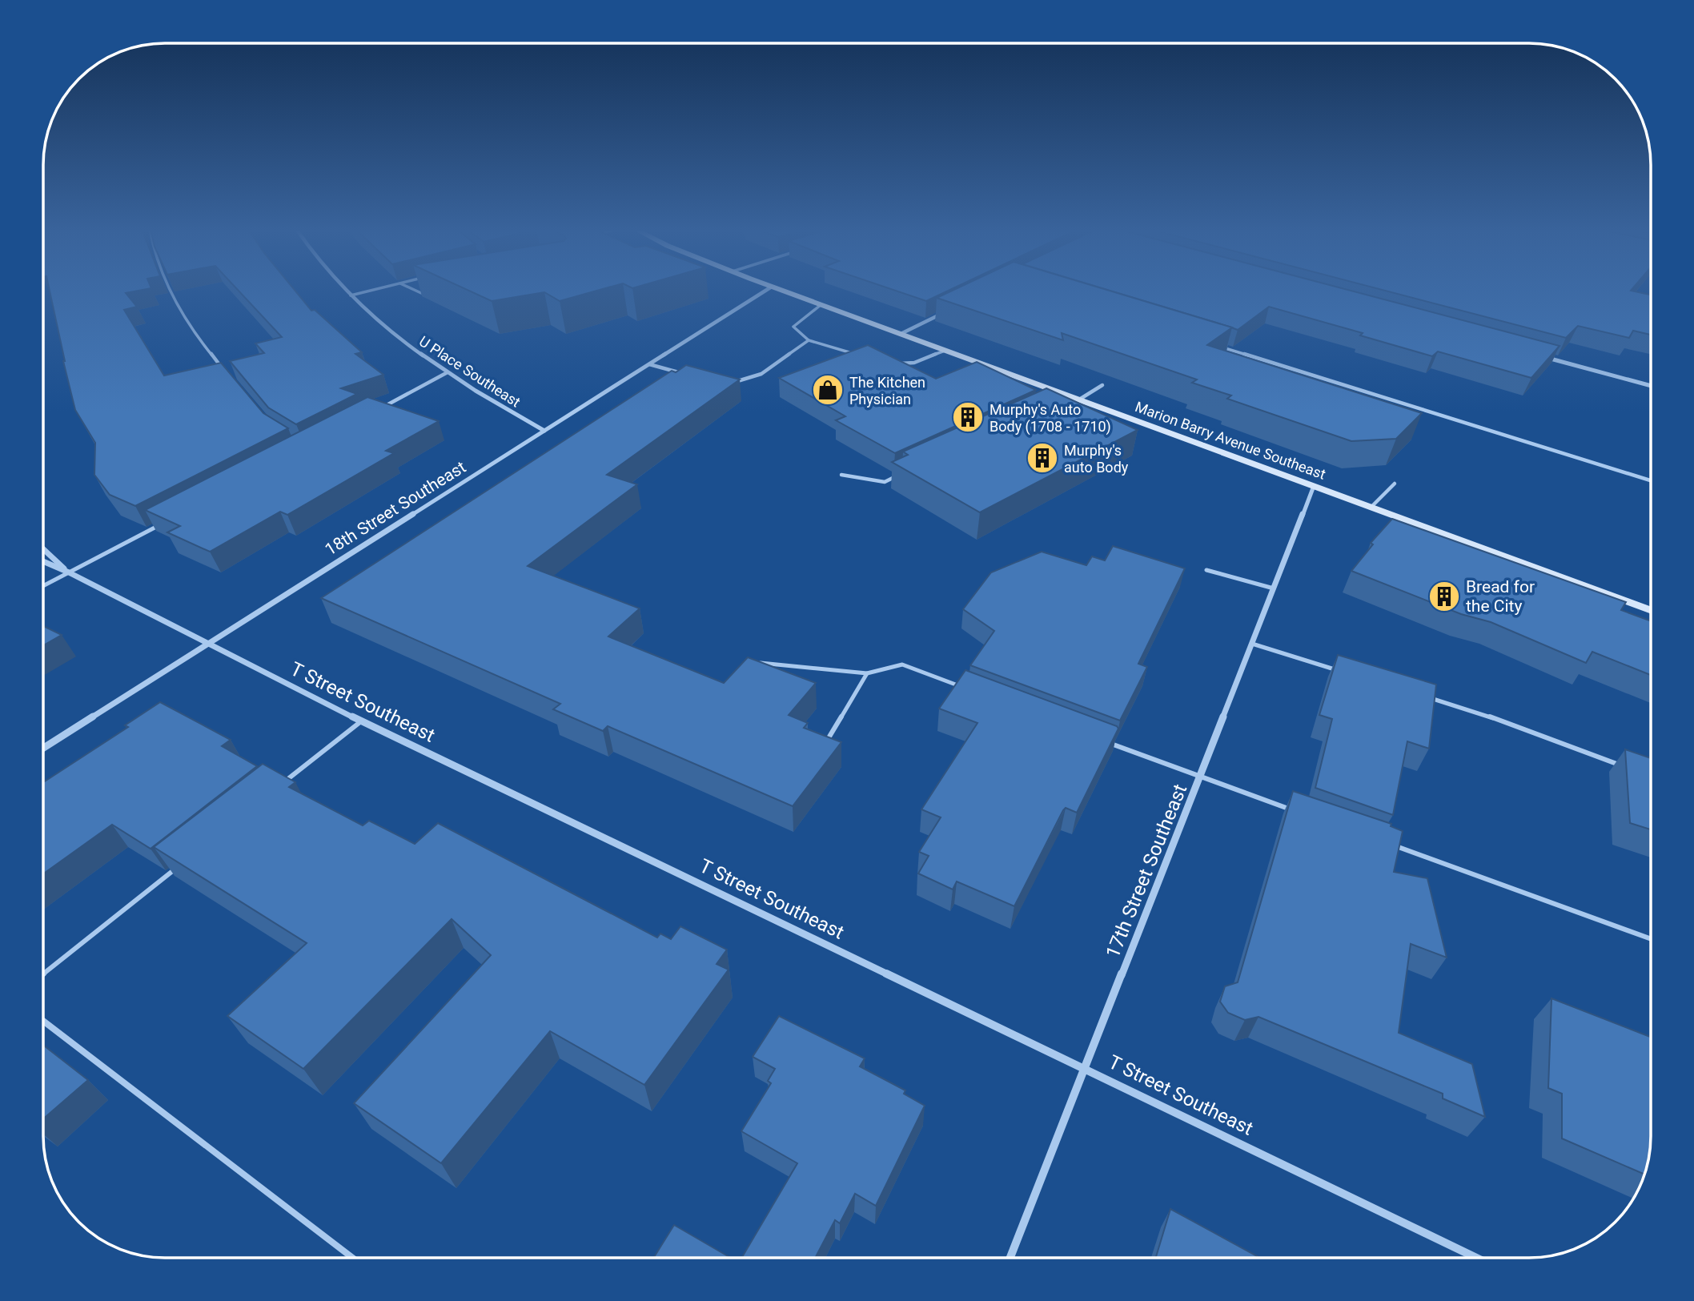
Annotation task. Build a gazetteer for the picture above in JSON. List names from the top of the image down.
{
  "streets": {
    "main road": ["Marion Barry Avenue Southeast"],
    "street": [
      "U Place Southeast",
      "18th Street Southeast",
      "T Street Southeast",
      "17th Street Southeast"
    ]
  },
  "crossings": [
    ["U Place Southeast", "18th Street Southeast"],
    ["Marion Barry Avenue Southeast", "17th Street Southeast"],
    ["18th Street Southeast", "T Street Southeast"],
    ["T Street Southeast", "17th Street Southeast"]
  ],
  "places": {
    "shop": ["The Kitchen Physician"],
    "building": ["Murphy's Auto Body (1708 - 1710)", "Murphy's auto Body", "Bread for the City"]
  }
}
